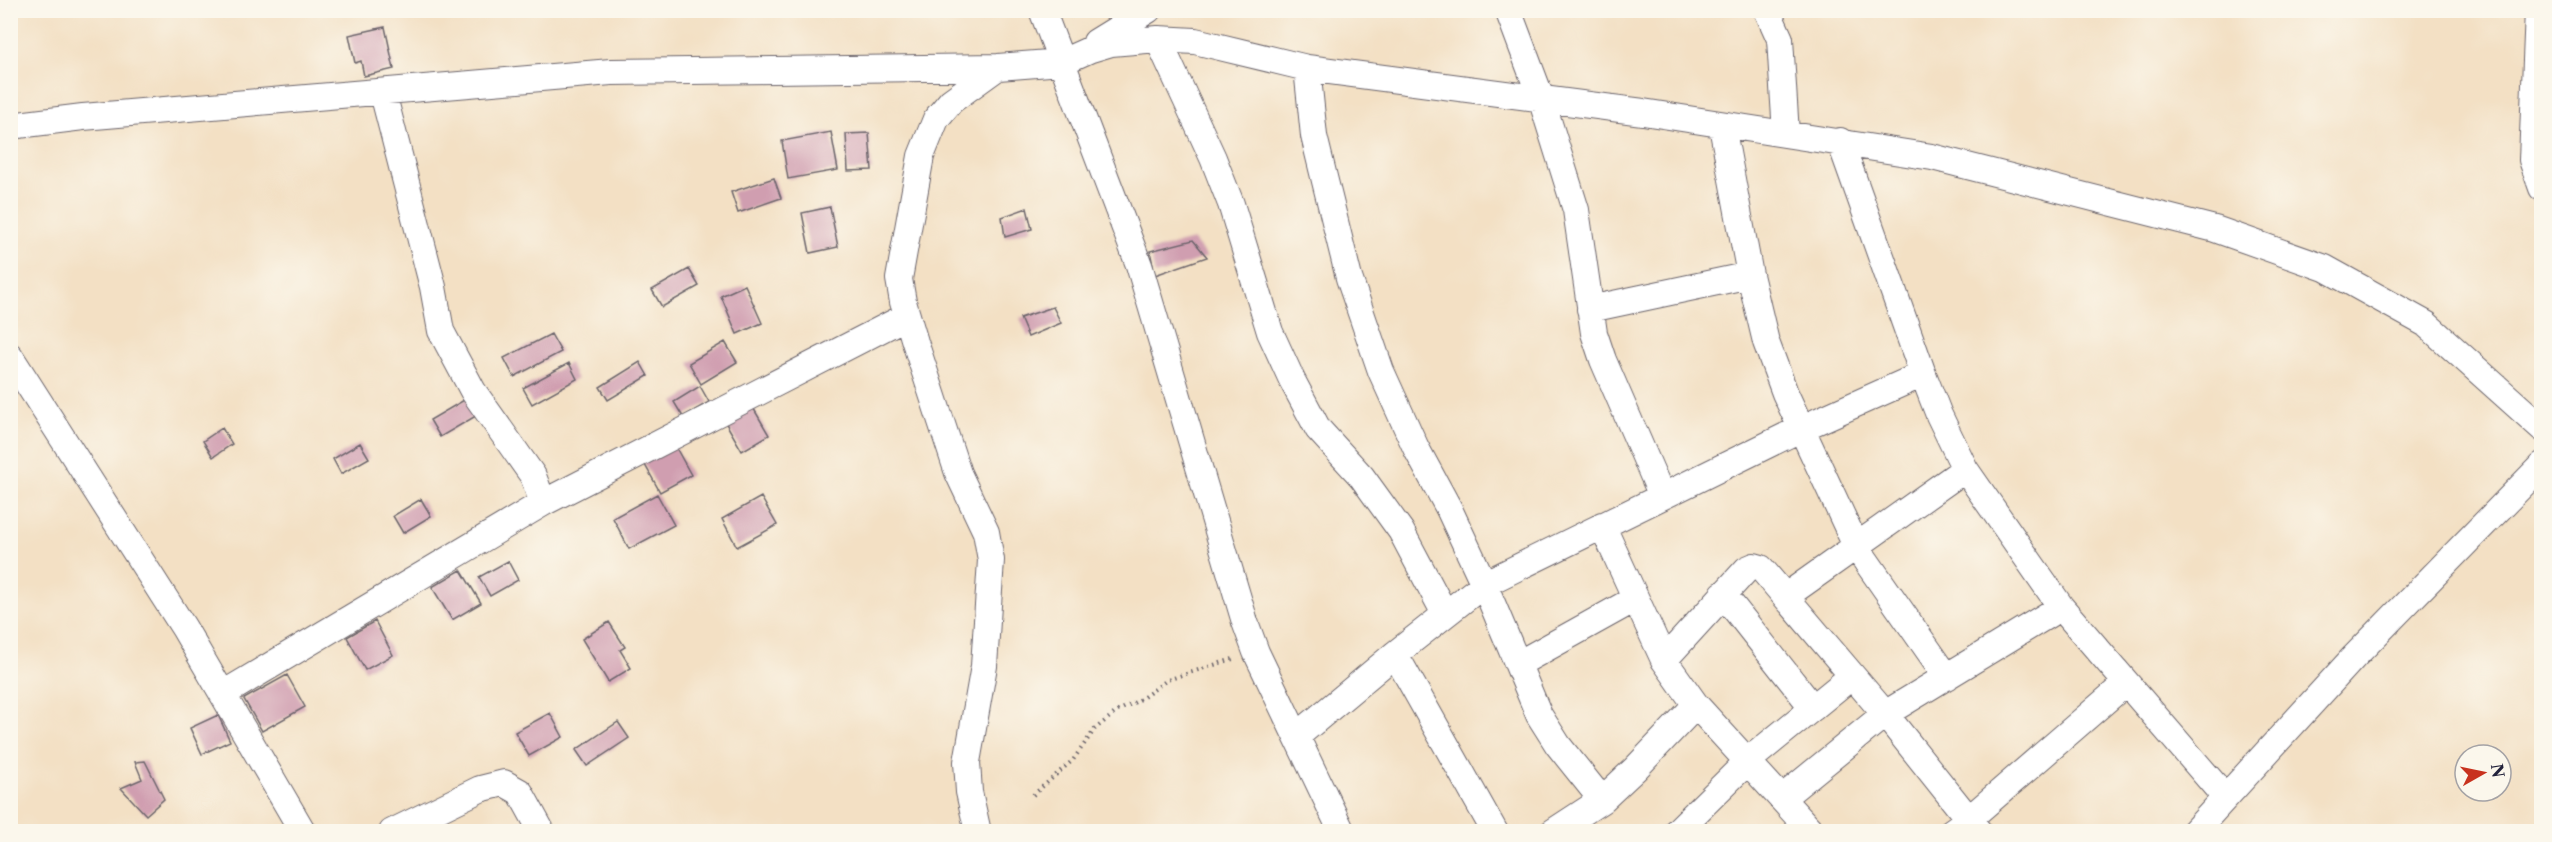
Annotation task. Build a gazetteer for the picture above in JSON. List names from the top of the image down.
{
  "north": "right"
}
